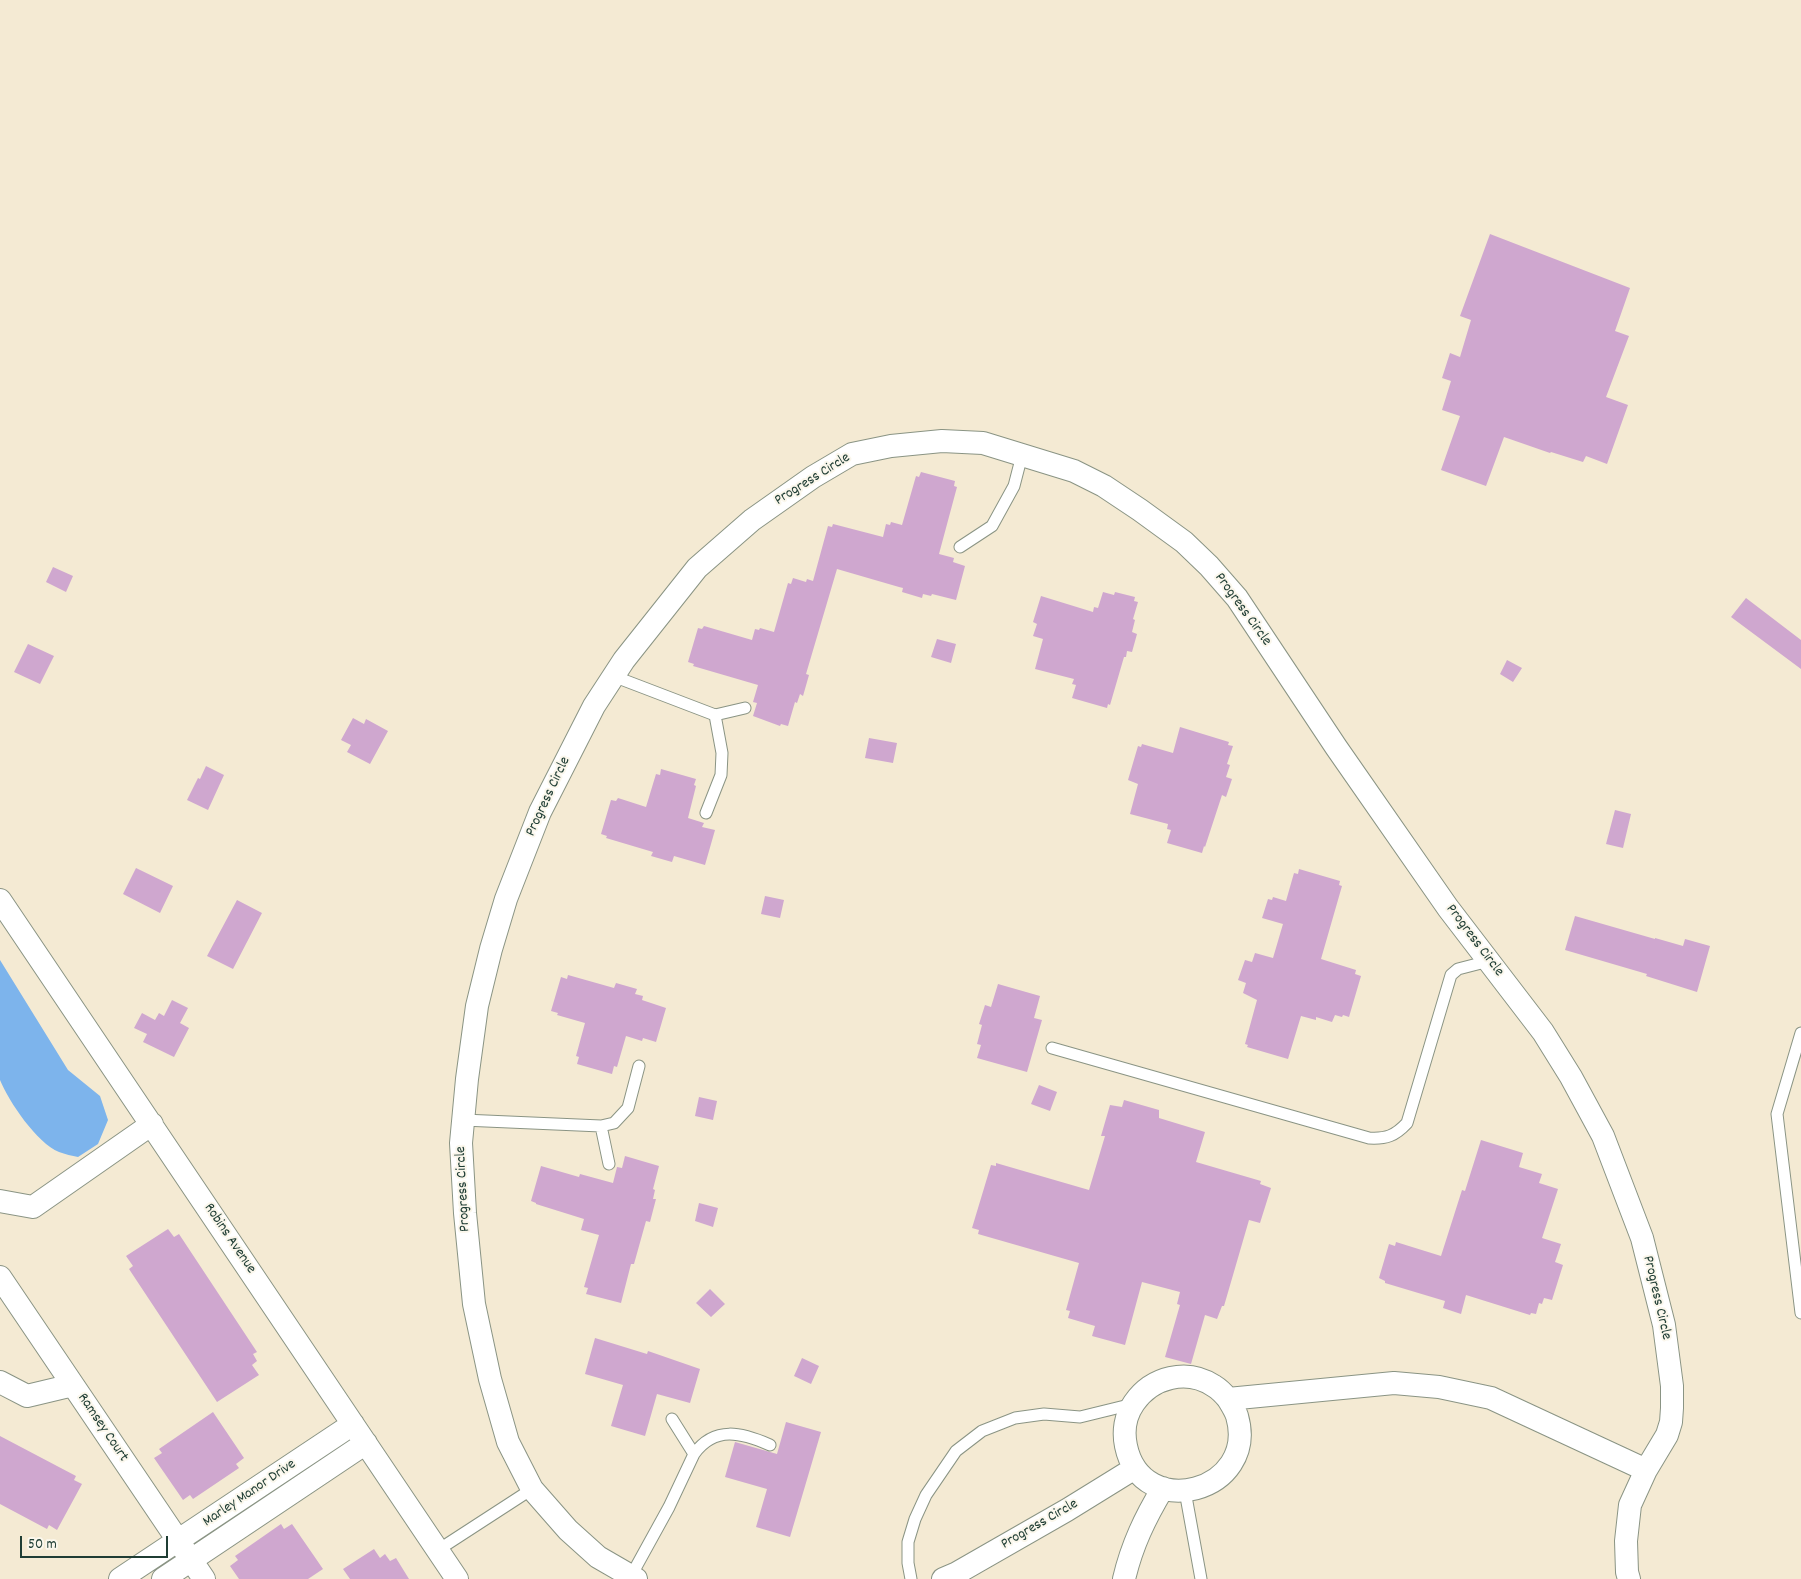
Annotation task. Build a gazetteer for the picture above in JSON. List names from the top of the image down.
{
  "streets": {
    "street": [
      "Progress Circle",
      "Robins Avenue",
      "Ramsey Court",
      "Marley Manor Drive"
    ]
  },
  "crossings": [
    ["Robins Avenue", "Marley Manor Drive"],
    ["Ramsey Court", "Marley Manor Drive"]
  ],
  "scale_bar": "50 m"
}
